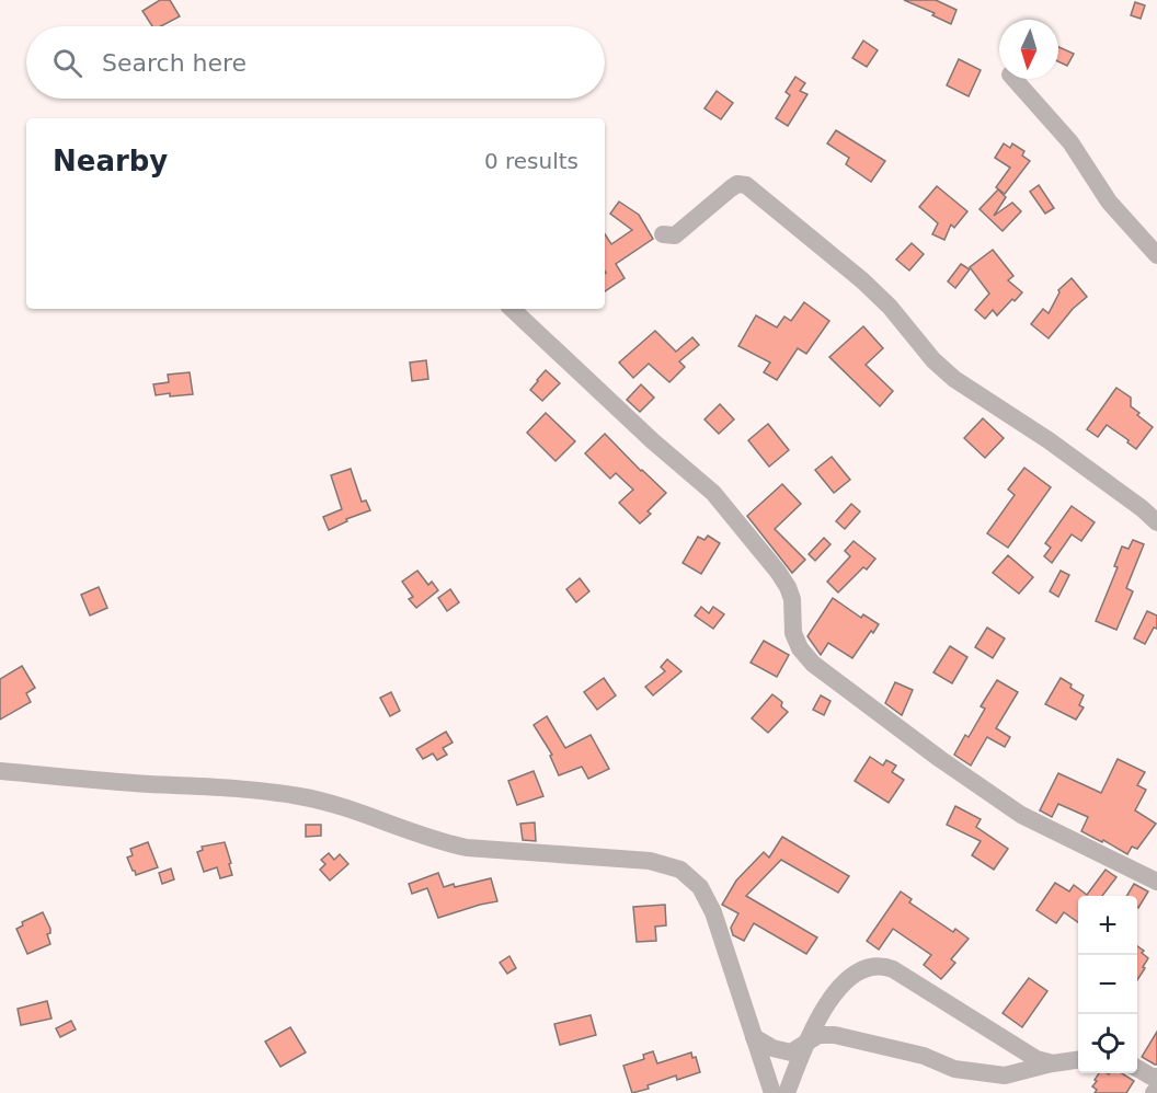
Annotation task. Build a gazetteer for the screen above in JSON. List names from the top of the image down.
{
  "north": "bottom",
  "page": {
    "search": "Search here",
    "heading": ["Nearby", "0 results"],
    "map_buttons": ["+", "−"]
  }
}
